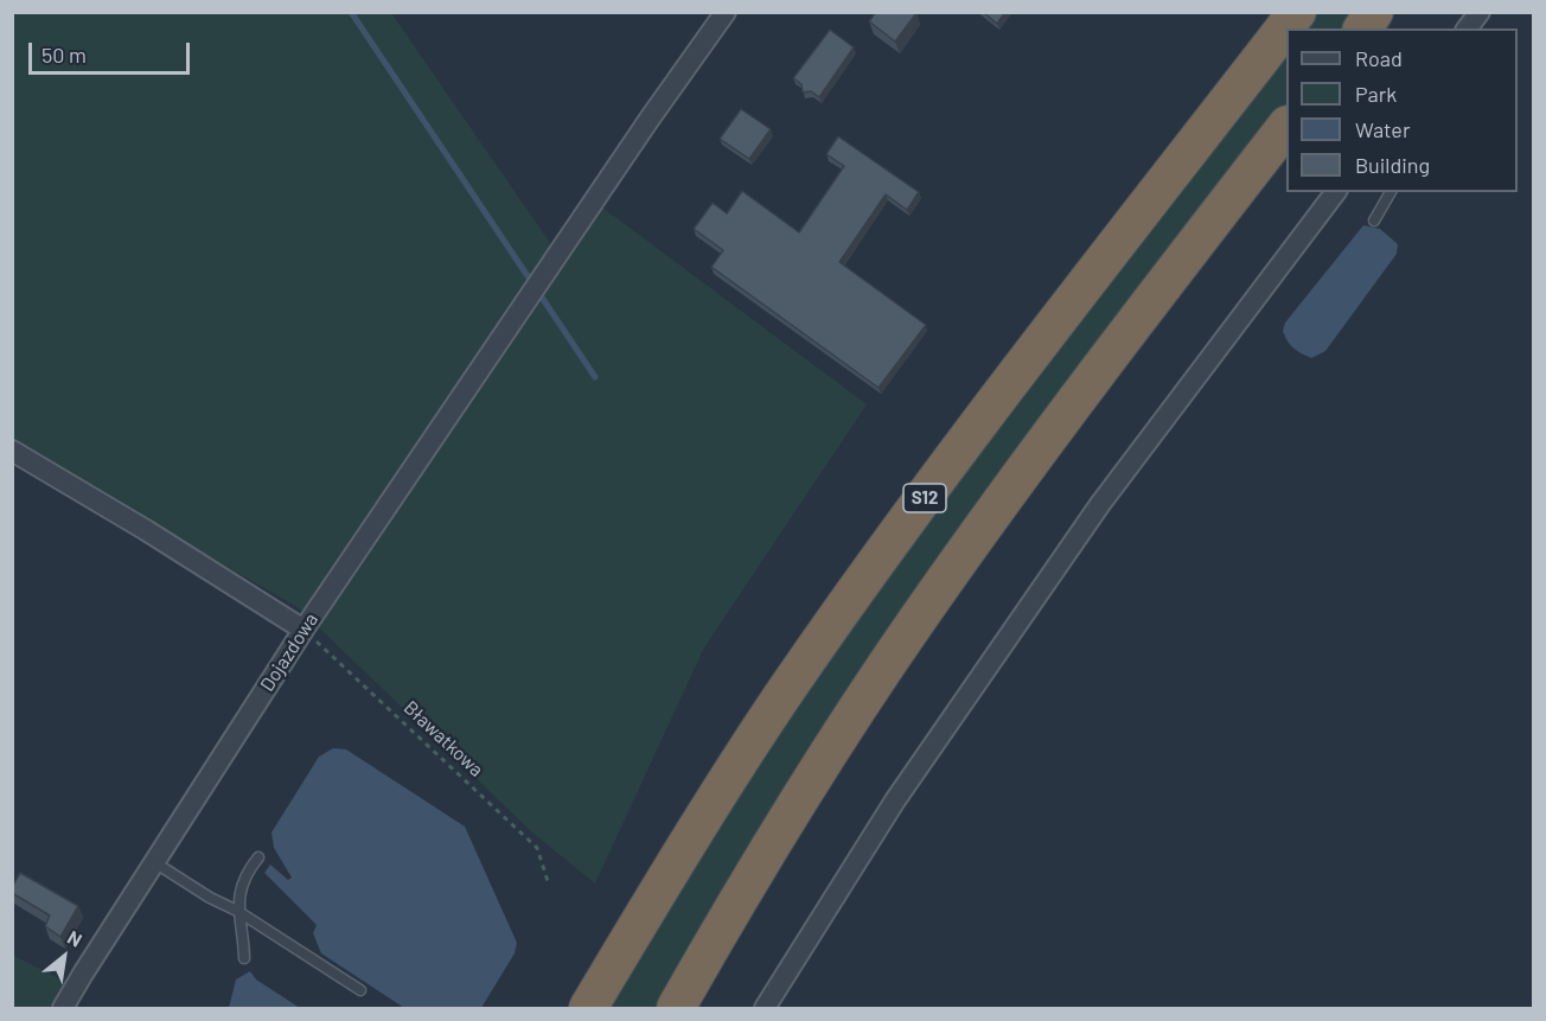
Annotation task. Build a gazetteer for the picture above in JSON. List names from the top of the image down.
{
  "streets": {
    "highway": ["S12"],
    "street": ["Dojazdowa"],
    "path": ["Bławatkowa"]
  },
  "crossings": [
    ["Dojazdowa", "Bławatkowa"]
  ],
  "legend": [
    "Road",
    "Park",
    "Water",
    "Building"
  ],
  "scale_bar": "50 m",
  "north": "top right"
}
